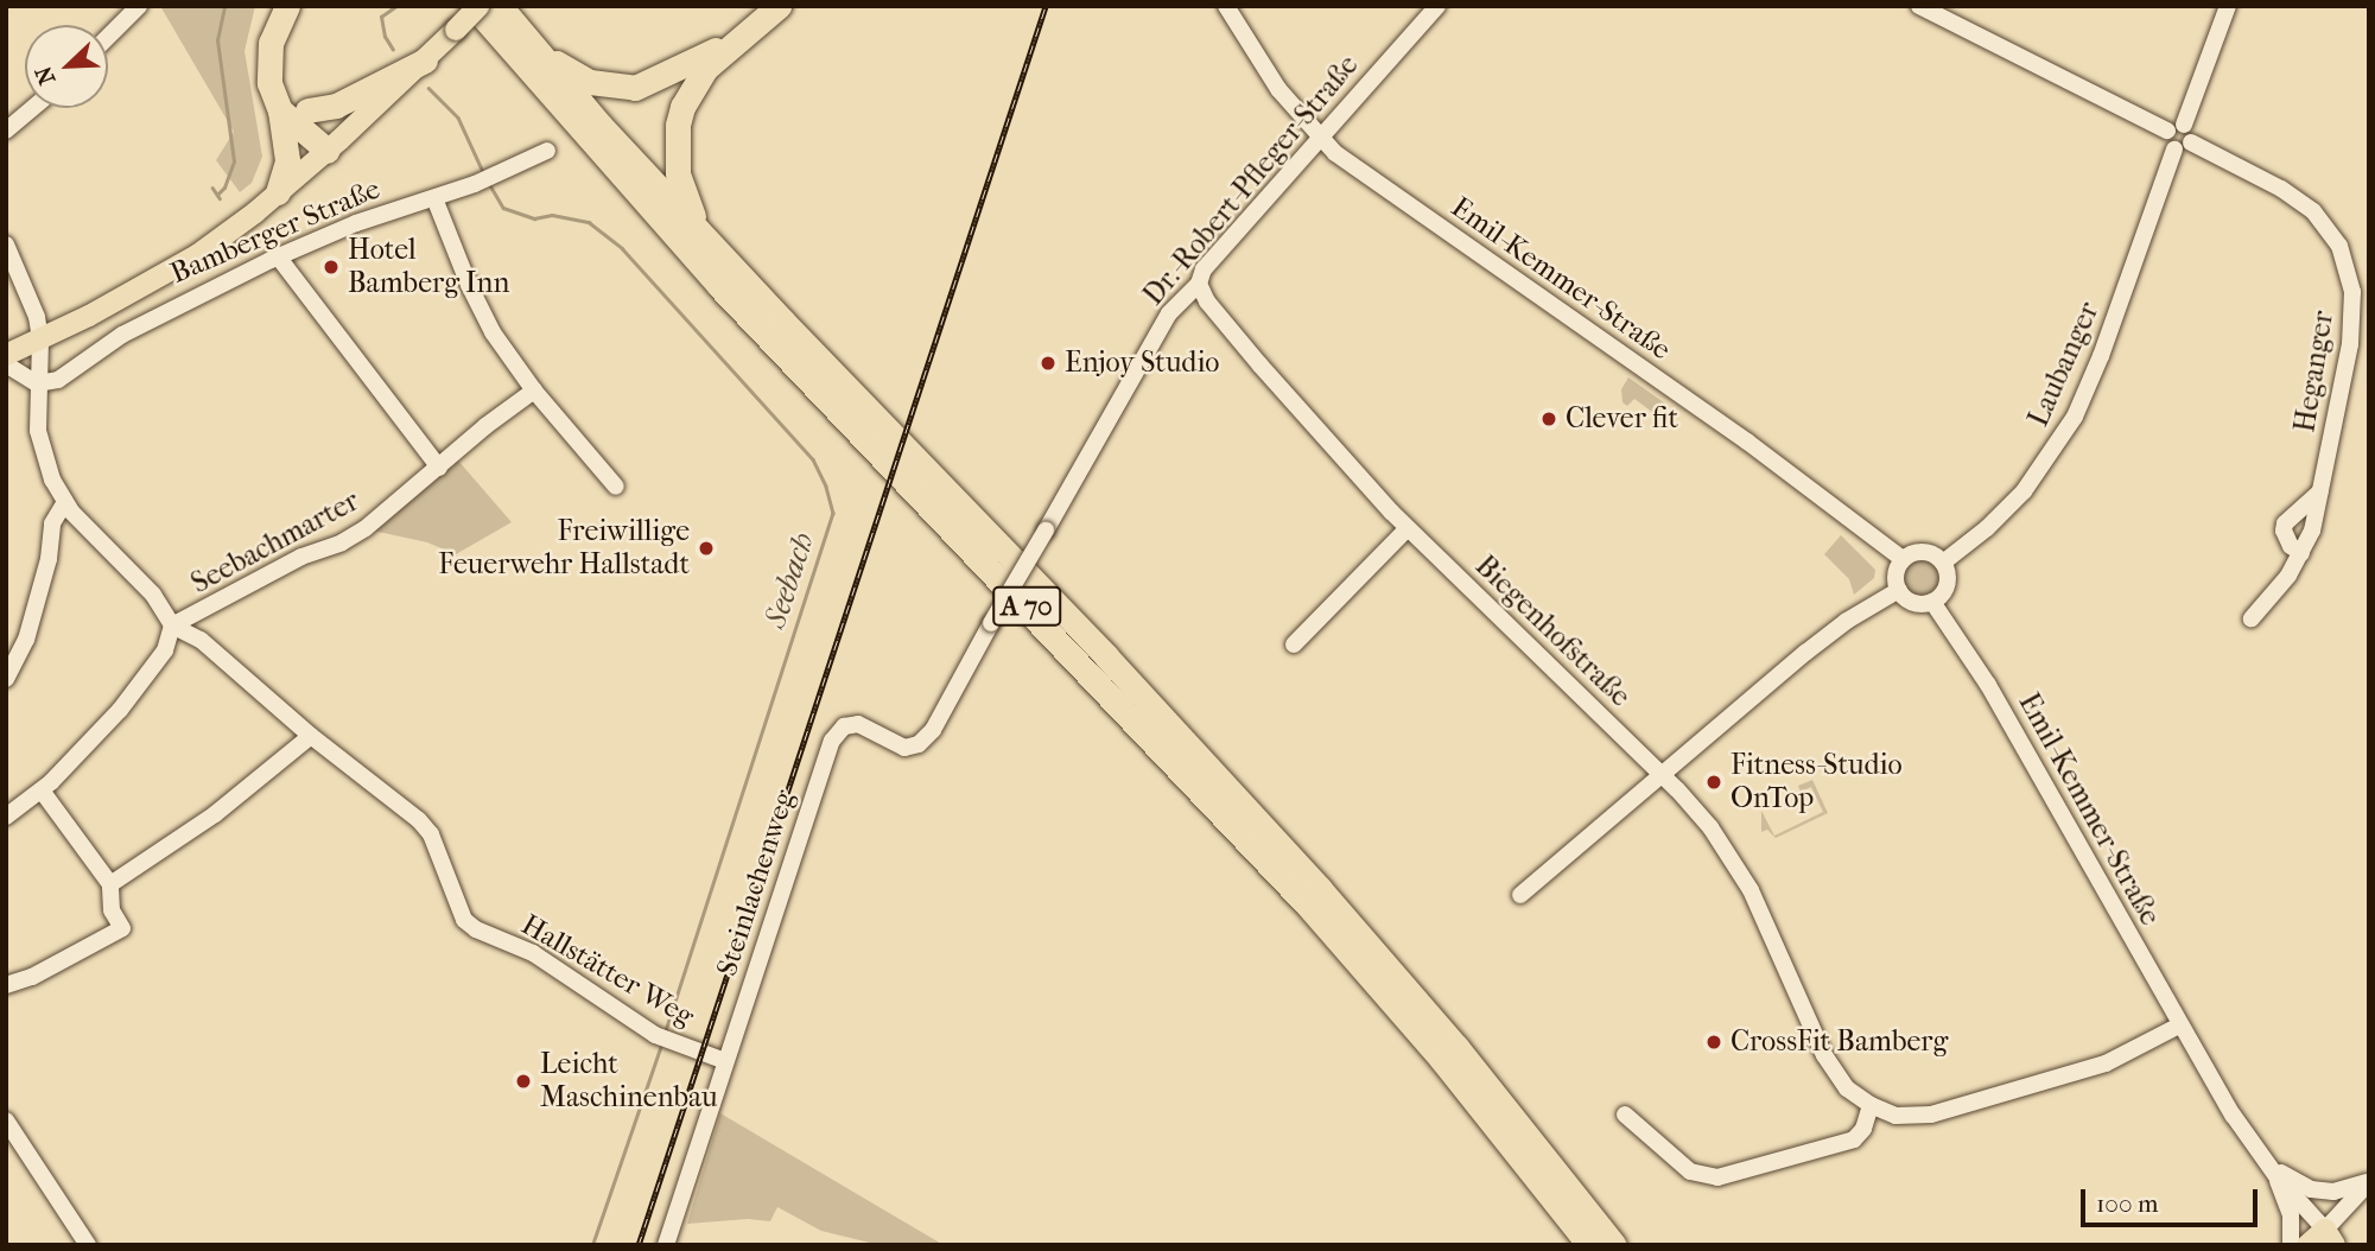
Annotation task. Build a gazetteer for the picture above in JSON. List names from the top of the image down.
{
  "streets": {
    "highway": ["A 70"],
    "street": [
      "Dr.-Robert-Pfleger-Straße",
      "Bamberger Straße",
      "Emil-Kemmer-Straße",
      "Laubanger",
      "Heganger",
      "Seebachmarter",
      "Biegenhofstraße",
      "Steinlachenweg",
      "Hallstätter Weg"
    ]
  },
  "crossings": [
    ["Dr.-Robert-Pfleger-Straße", "Emil-Kemmer-Straße"],
    ["Dr.-Robert-Pfleger-Straße", "Biegenhofstraße"],
    ["Dr.-Robert-Pfleger-Straße", "Steinlachenweg"],
    ["Emil-Kemmer-Straße", "Laubanger"],
    ["Emil-Kemmer-Straße", "Biegenhofstraße"],
    ["Seebachmarter", "Hallstätter Weg"],
    ["Steinlachenweg", "Hallstätter Weg"]
  ],
  "water": ["Seebach"],
  "places": [
    "Hotel Bamberg Inn",
    "Enjoy Studio",
    "Clever fit",
    "Freiwillige Feuerwehr Hallstadt",
    "Fitness-Studio OnTop",
    "CrossFit Bamberg",
    "Leicht Maschinenbau"
  ],
  "scale_bar": "100 m",
  "north": "bottom left"
}
